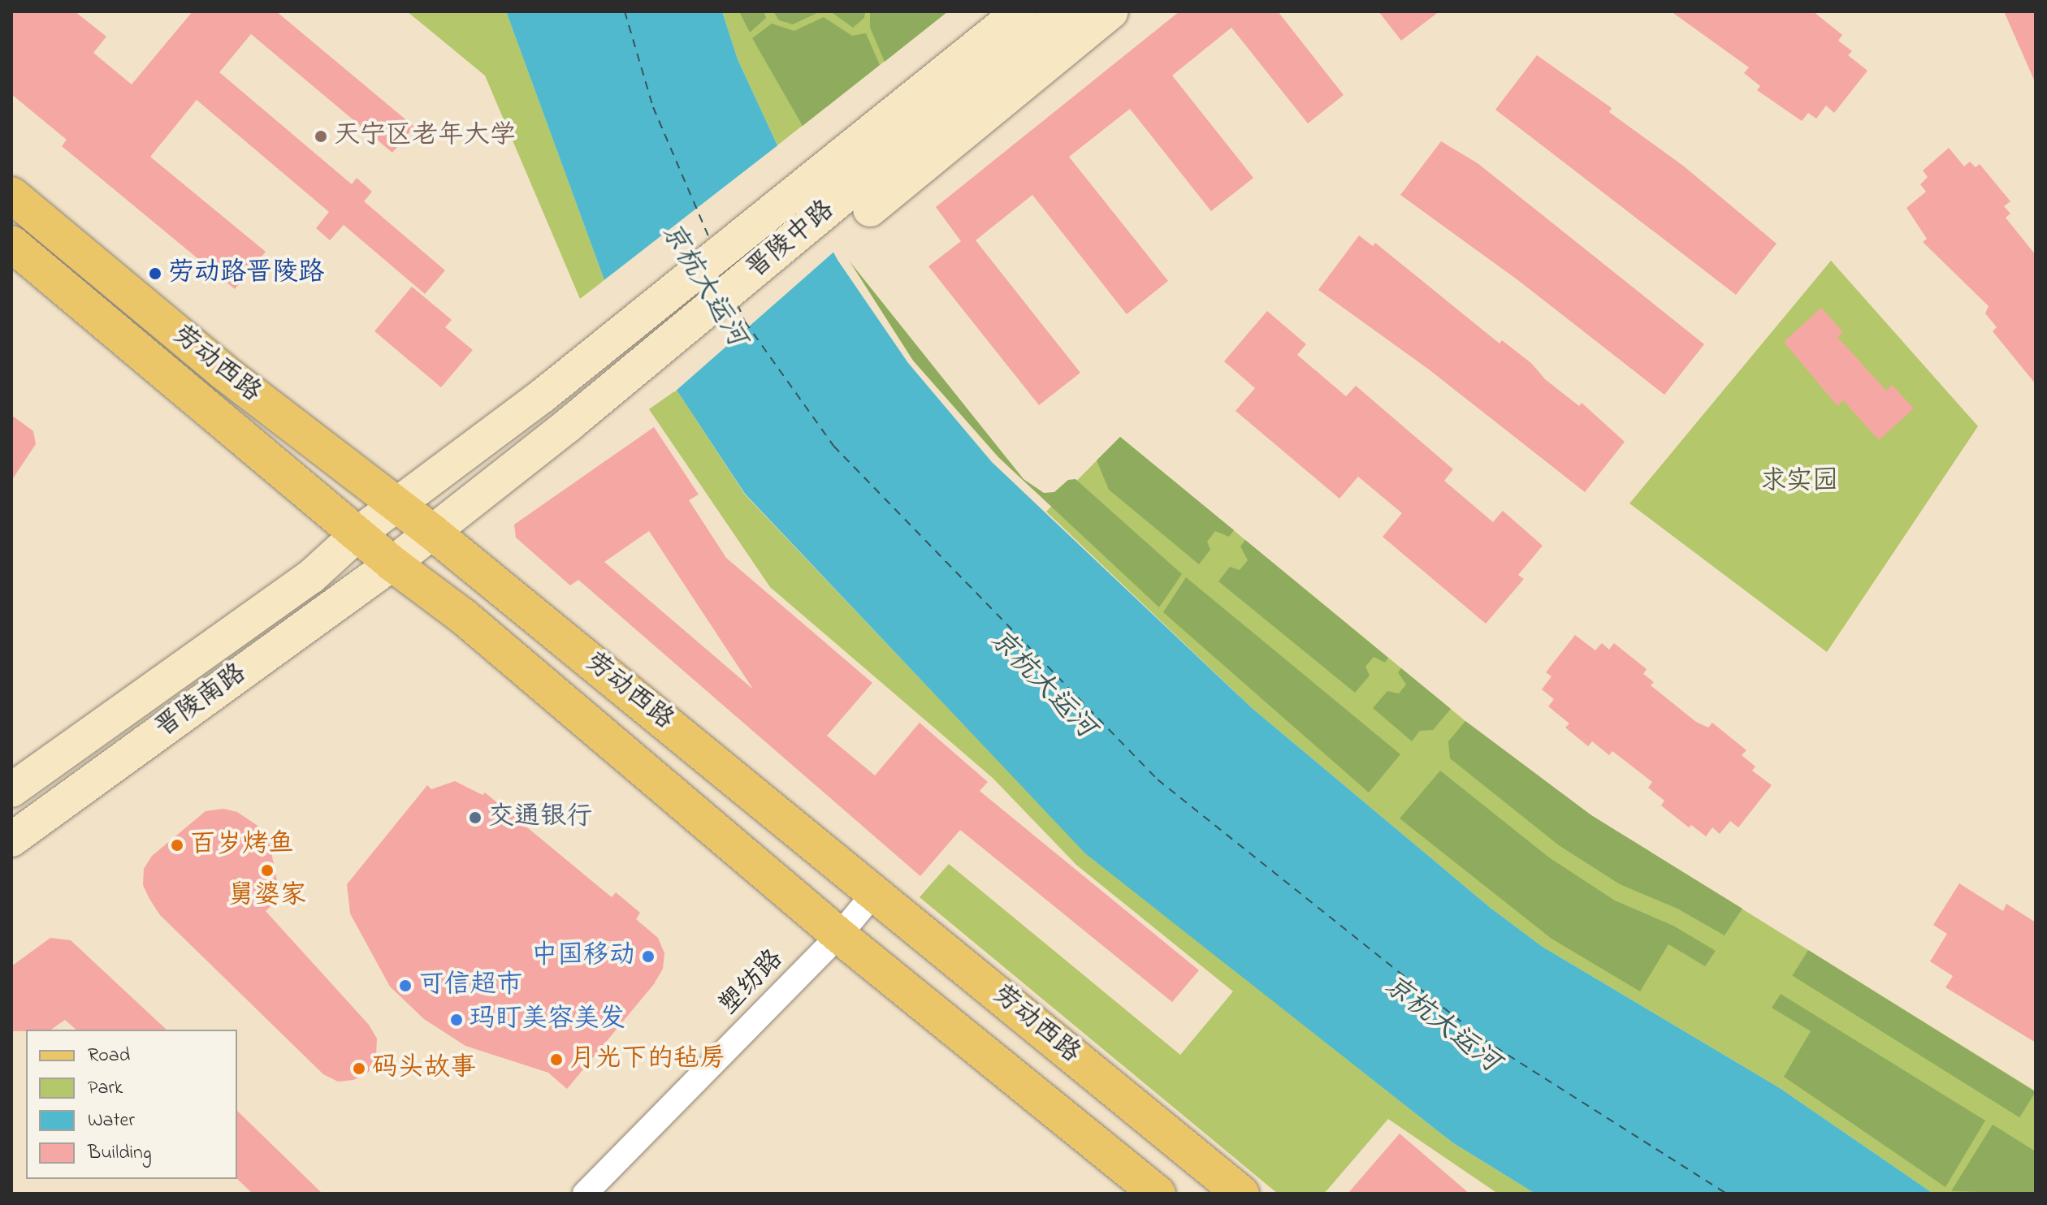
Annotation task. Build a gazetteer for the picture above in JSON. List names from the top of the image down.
{
  "streets": {
    "main road": ["晋陵中路", "劳动西路", "晋陵南路"],
    "street": ["塑纺路"]
  },
  "crossings": [
    ["晋陵中路", "劳动西路"],
    ["晋陵中路", "晋陵南路"],
    ["劳动西路", "晋陵南路"],
    ["劳动西路", "塑纺路"]
  ],
  "water": ["京杭大运河"],
  "parks": ["求实园"],
  "places": [
    "天宁区老年大学",
    "劳动路晋陵路",
    "交通银行",
    "百岁烤鱼",
    "舅婆家",
    "中国移动",
    "可信超市",
    "玛盯美容美发",
    "月光下的毡房",
    "码头故事"
  ],
  "legend": [
    "Road",
    "Park",
    "Water",
    "Building"
  ]
}
